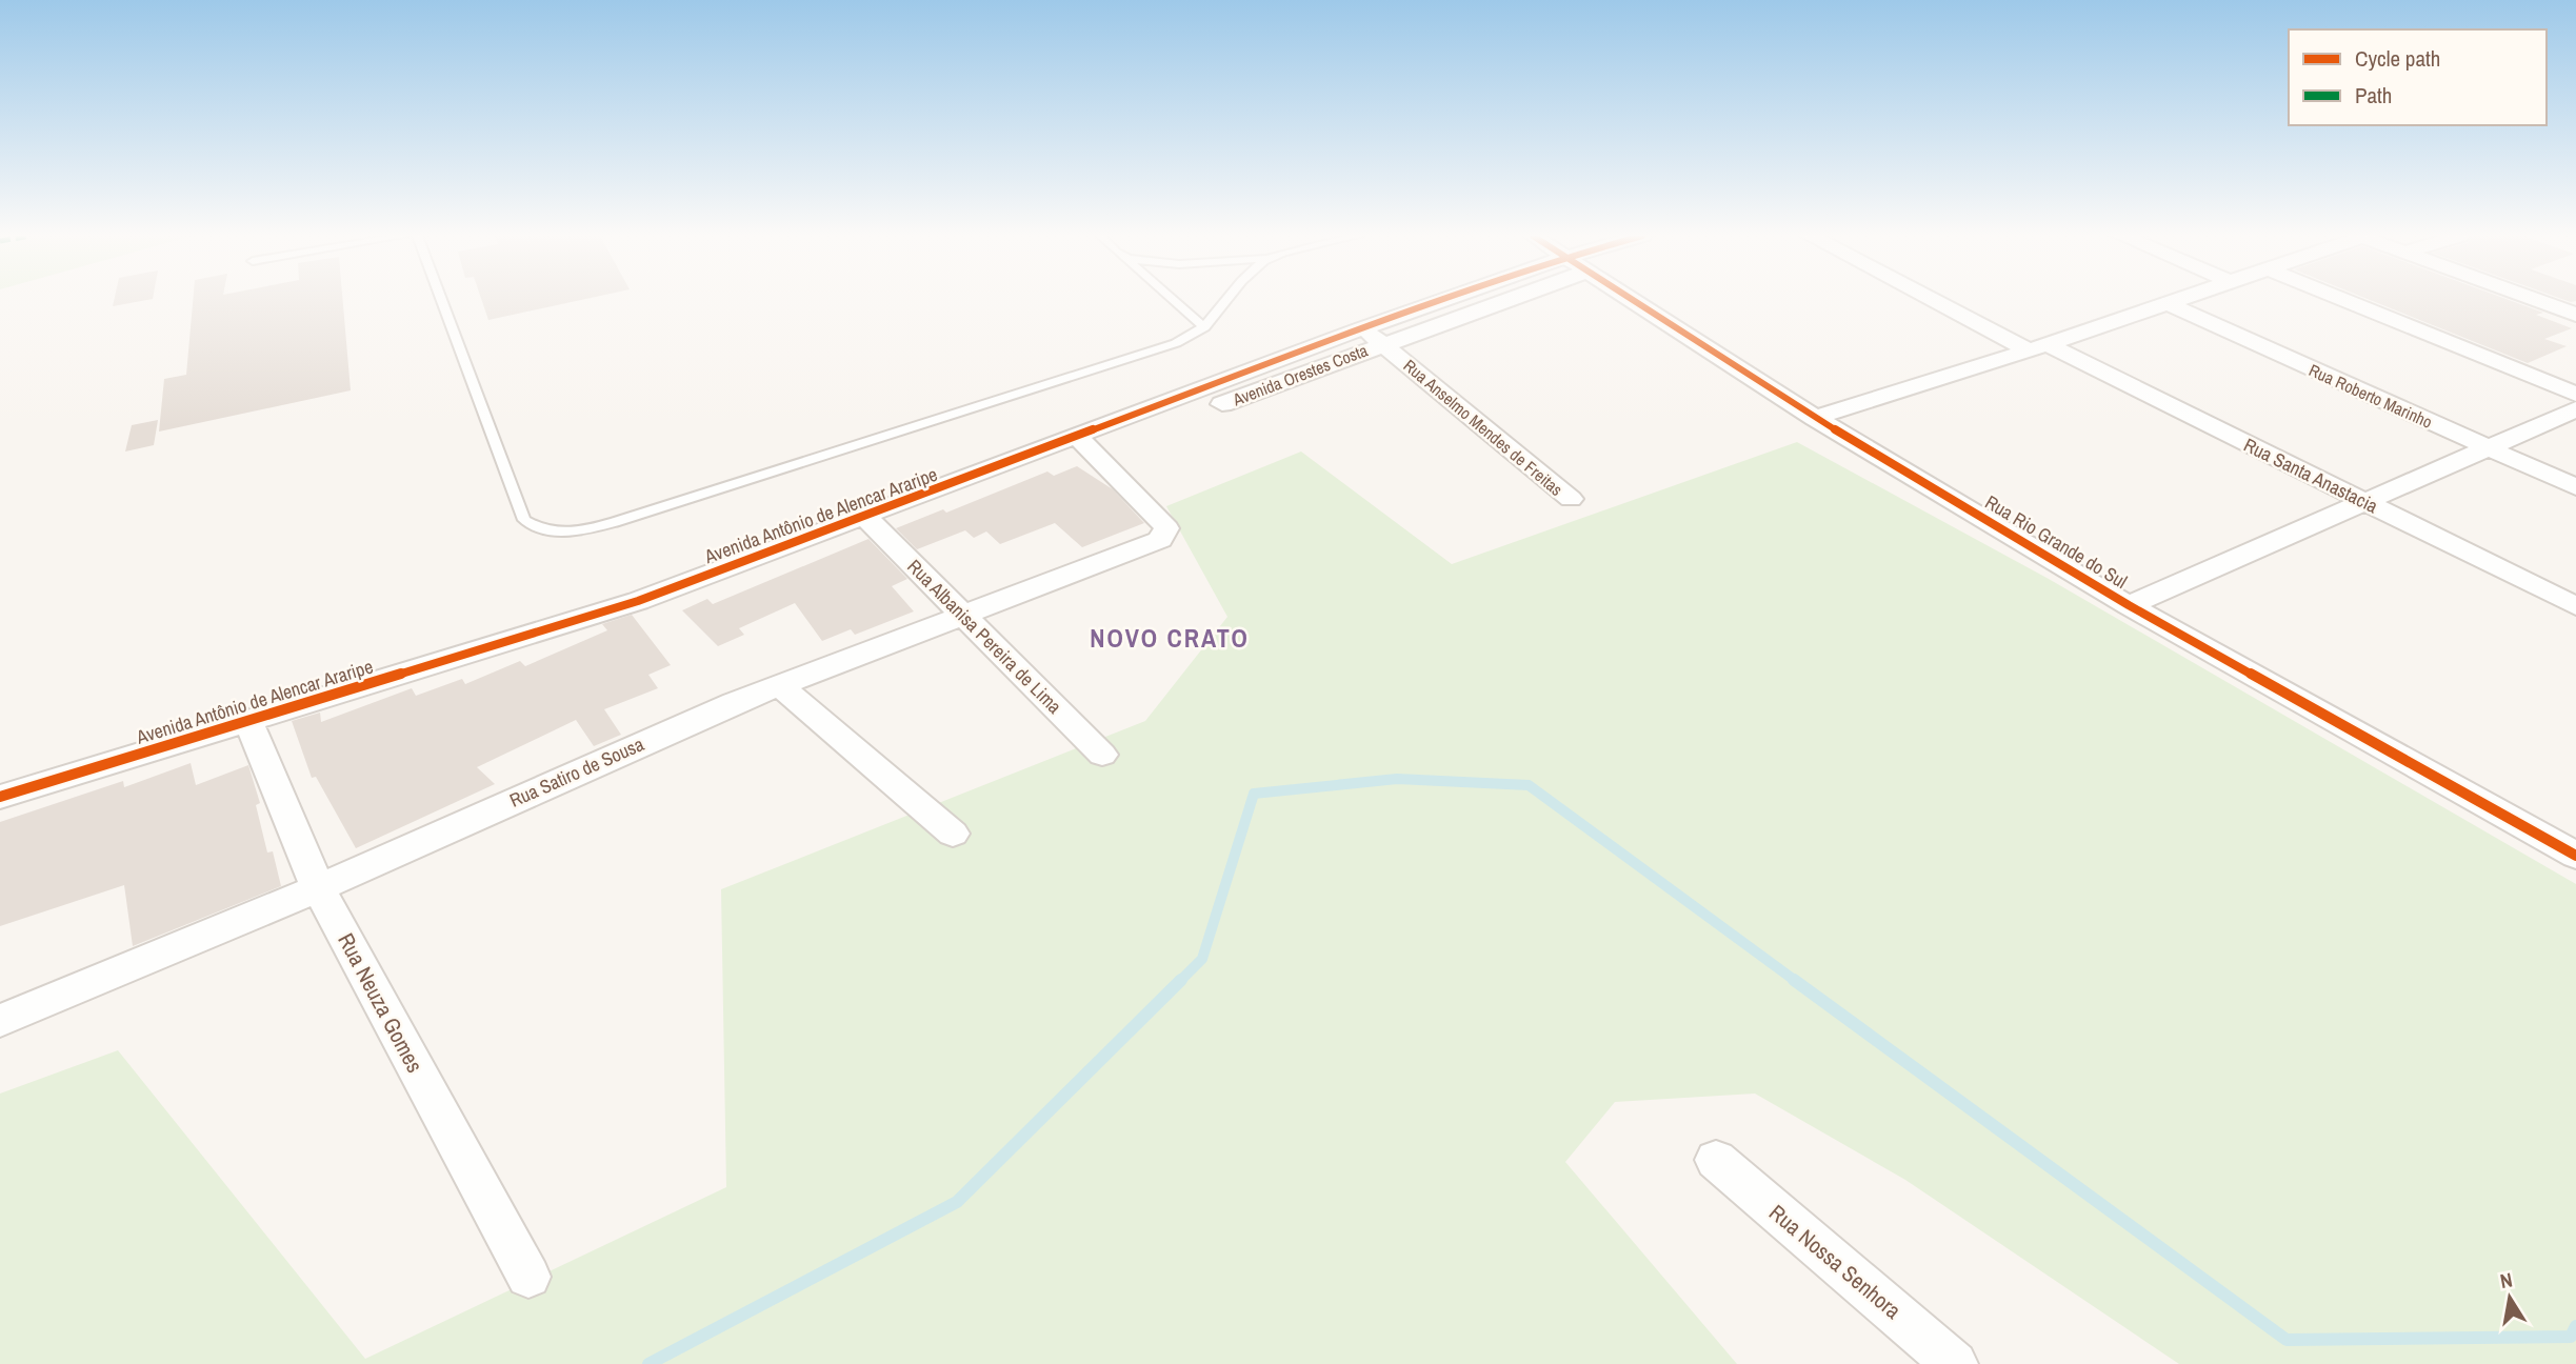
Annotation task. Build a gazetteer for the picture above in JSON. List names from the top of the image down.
{
  "streets": {
    "street": [
      "Avenida Orestes Costa",
      "Rua Roberto Marinho",
      "Rua Anselmo Mendes de Freitas",
      "Rua Santa Anastacia",
      "Avenida Antônio de Alencar Araripe",
      "Rua Rio Grande do Sul",
      "Rua Albanisa Pereira de Lima",
      "Rua Satiro de Sousa",
      "Rua Neuza Gomes",
      "Rua Nossa Senhora"
    ]
  },
  "crossings": [
    ["Avenida Orestes Costa", "Rua Anselmo Mendes de Freitas"],
    ["Avenida Orestes Costa", "Avenida Antônio de Alencar Araripe"],
    ["Rua Anselmo Mendes de Freitas", "Avenida Antônio de Alencar Araripe"],
    ["Avenida Antônio de Alencar Araripe", "Rua Albanisa Pereira de Lima"],
    ["Avenida Antônio de Alencar Araripe", "Rua Satiro de Sousa"],
    ["Avenida Antônio de Alencar Araripe", "Rua Neuza Gomes"],
    ["Rua Albanisa Pereira de Lima", "Rua Satiro de Sousa"],
    ["Rua Satiro de Sousa", "Rua Neuza Gomes"]
  ],
  "districts": ["NOVO CRATO"],
  "legend": ["Cycle path", "Path"],
  "north": "top"
}
